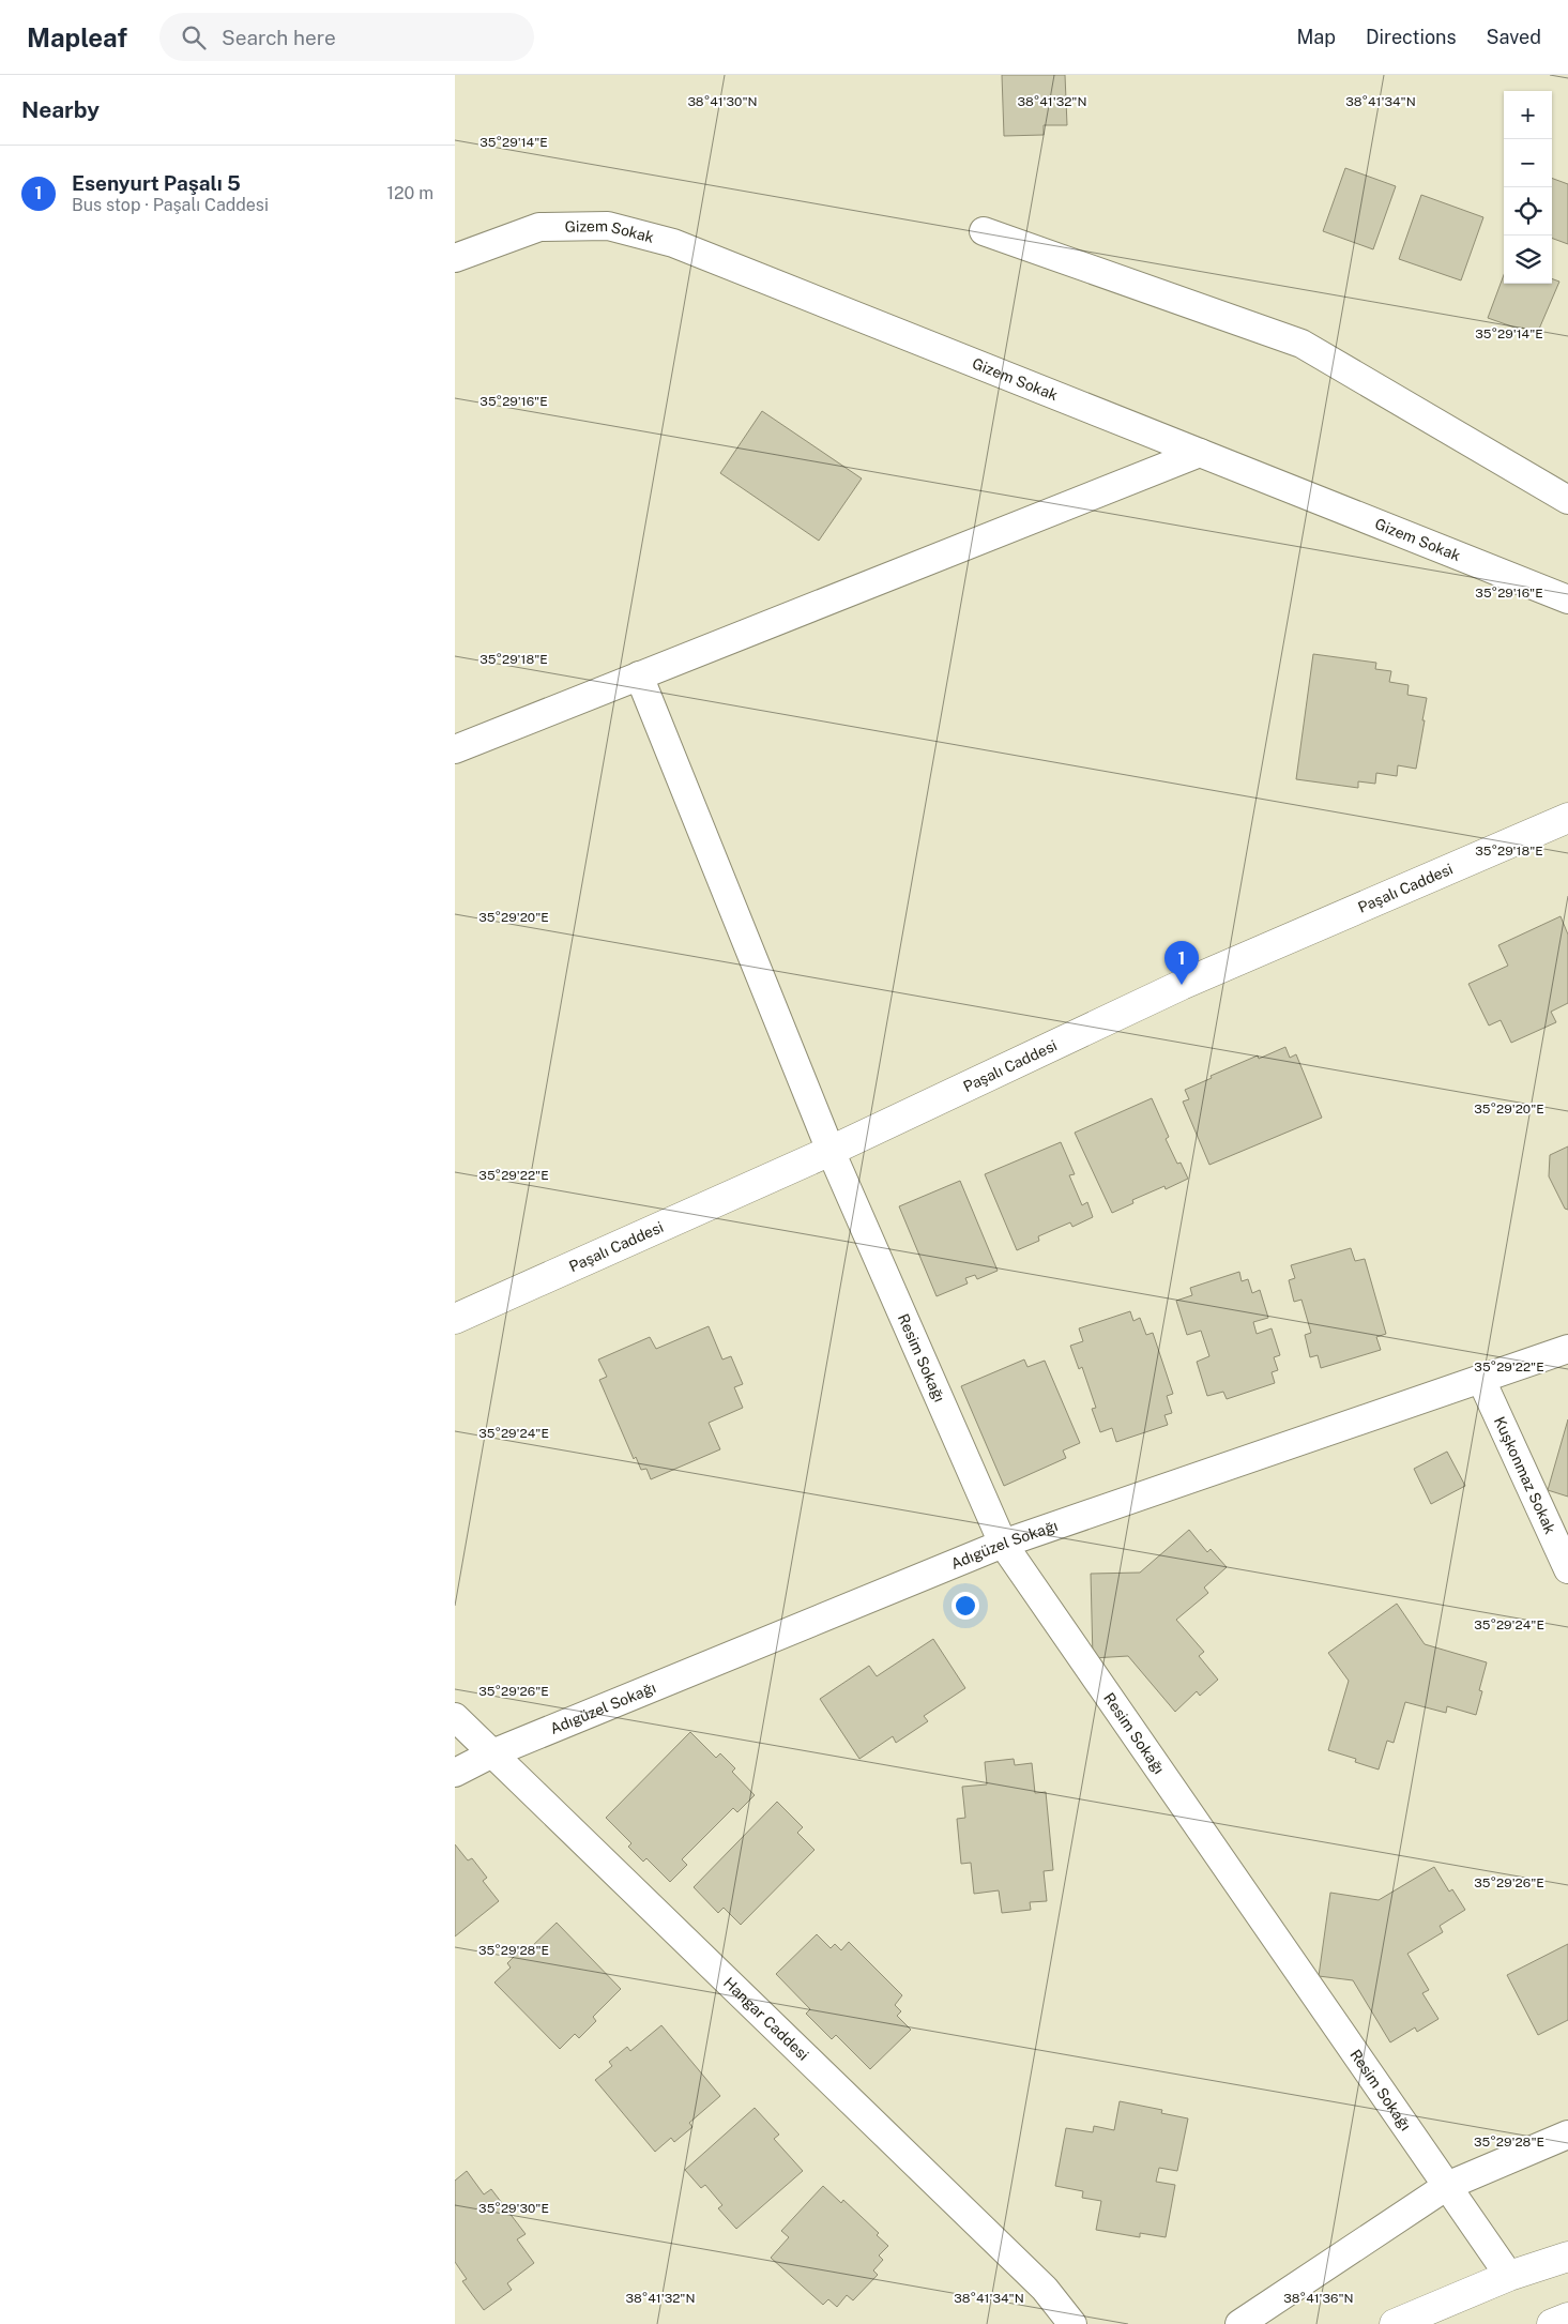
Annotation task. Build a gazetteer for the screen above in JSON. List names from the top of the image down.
{
  "streets": {
    "street": [
      "Gizem Sokak",
      "Paşalı Caddesi",
      "Resim Sokağı",
      "Kuşkonmaz Sokak",
      "Adıgüzel Sokağı",
      "Hangar Caddesi"
    ]
  },
  "crossings": [
    ["Paşalı Caddesi", "Resim Sokağı"],
    ["Resim Sokağı", "Adıgüzel Sokağı"],
    ["Kuşkonmaz Sokak", "Adıgüzel Sokağı"],
    ["Adıgüzel Sokağı", "Hangar Caddesi"]
  ],
  "page": {
    "header": "Mapleaf",
    "search": "Search here",
    "nav": ["Map", "Directions", "Saved"],
    "heading": "Nearby",
    "map_buttons": ["+", "−"],
    "list": [
      {
        "mark": "1",
        "name": "Esenyurt Paşalı 5",
        "note": "Bus stop · Paşalı Caddesi",
        "value": "120 m"
      }
    ],
    "pins": "1"
  },
  "coordinates": [
    "38°41'30\"N",
    "38°41'32\"N",
    "38°41'34\"N",
    "35°29'14\"E",
    "35°29'16\"E",
    "35°29'18\"E",
    "35°29'20\"E",
    "35°29'22\"E",
    "35°29'24\"E",
    "35°29'26\"E",
    "35°29'28\"E",
    "35°29'30\"E",
    "38°41'36\"N"
  ]
}
